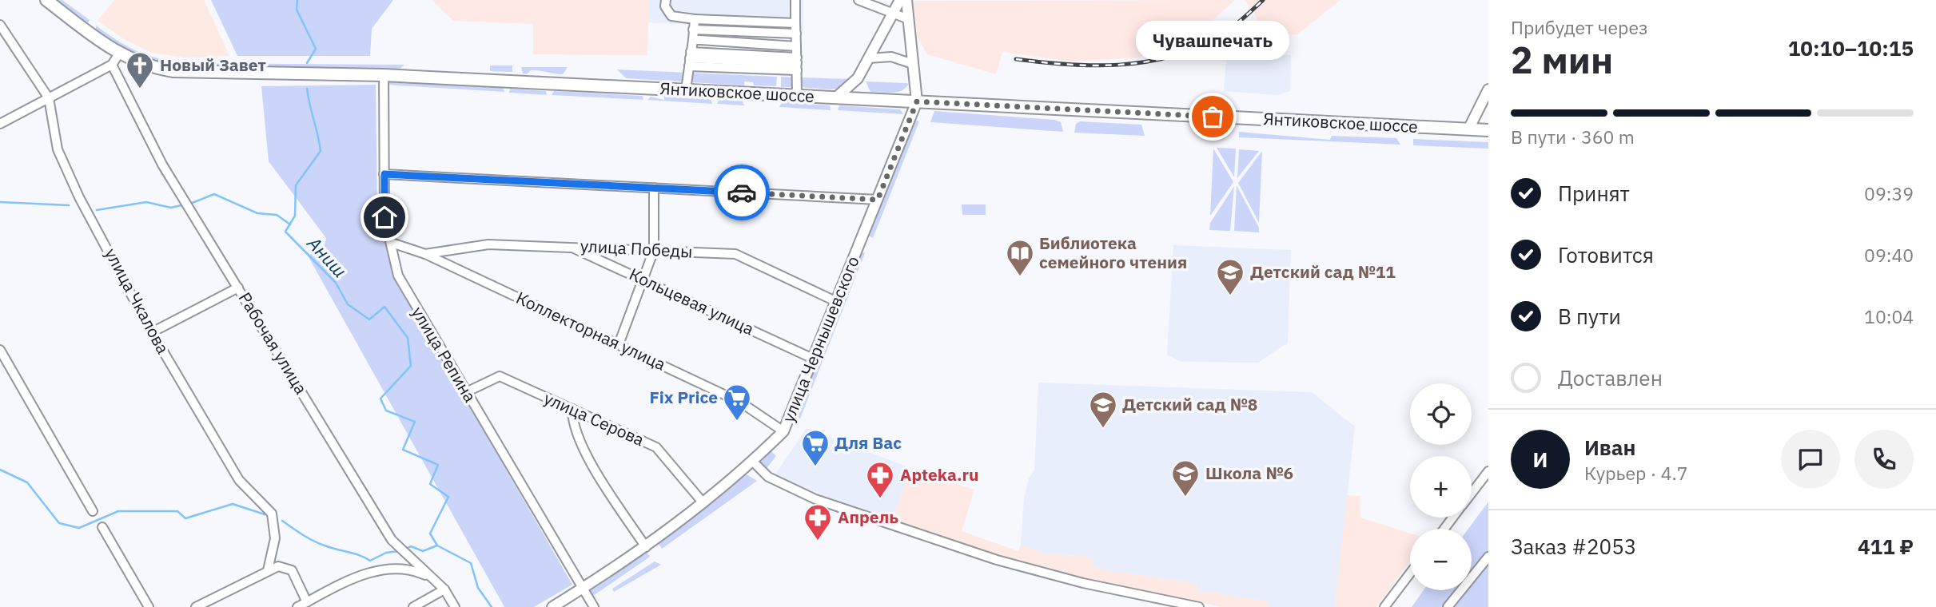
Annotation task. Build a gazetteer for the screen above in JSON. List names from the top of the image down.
{
  "streets": {
    "main road": ["Янтиковское шоссе"],
    "street": [
      "улица Победы",
      "улица Чкалова",
      "Кольцевая улица",
      "Коллекторная улица",
      "улица Чернышевского",
      "Рабочая улица",
      "улица Репина",
      "улица Серова"
    ]
  },
  "crossings": [
    ["Янтиковское шоссе", "улица Чернышевского"],
    ["Янтиковское шоссе", "улица Репина"],
    ["улица Победы", "Кольцевая улица"],
    ["улица Победы", "Коллекторная улица"],
    ["улица Победы", "улица Чернышевского"],
    ["Кольцевая улица", "улица Чернышевского"],
    ["Коллекторная улица", "улица Чернышевского"],
    ["Коллекторная улица", "улица Репина"],
    ["улица Чернышевского", "улица Репина"],
    ["улица Чернышевского", "улица Серова"],
    ["улица Репина", "улица Серова"]
  ],
  "water": ["Аниш"],
  "places": {
    "church": ["Новый Завет"],
    "other": ["Чувашпечать"],
    "library": ["Библиотека семейного чтения"],
    "school or university": ["Детский сад №11", "Детский сад №8", "Школа №6"],
    "supermarket": ["Fix Price", "Для Вас"],
    "pharmacy": ["Apteka.ru", "Апрель"]
  },
  "page": {
    "heading": ["2 мин", "Прибудет через", "10:10–10:15"],
    "panel": [
      "Иван",
      "Курьер · 4.7",
      "Заказ #2053",
      "411 ₽"
    ],
    "bubble": "Чувашпечать",
    "bar": "В пути · 360 m",
    "list": [
      ["Принят", "09:39"],
      ["Готовится", "09:40"],
      ["В пути", "10:04"],
      "Доставлен"
    ],
    "map_buttons": ["+", "−"],
    "round": "И"
  }
}
